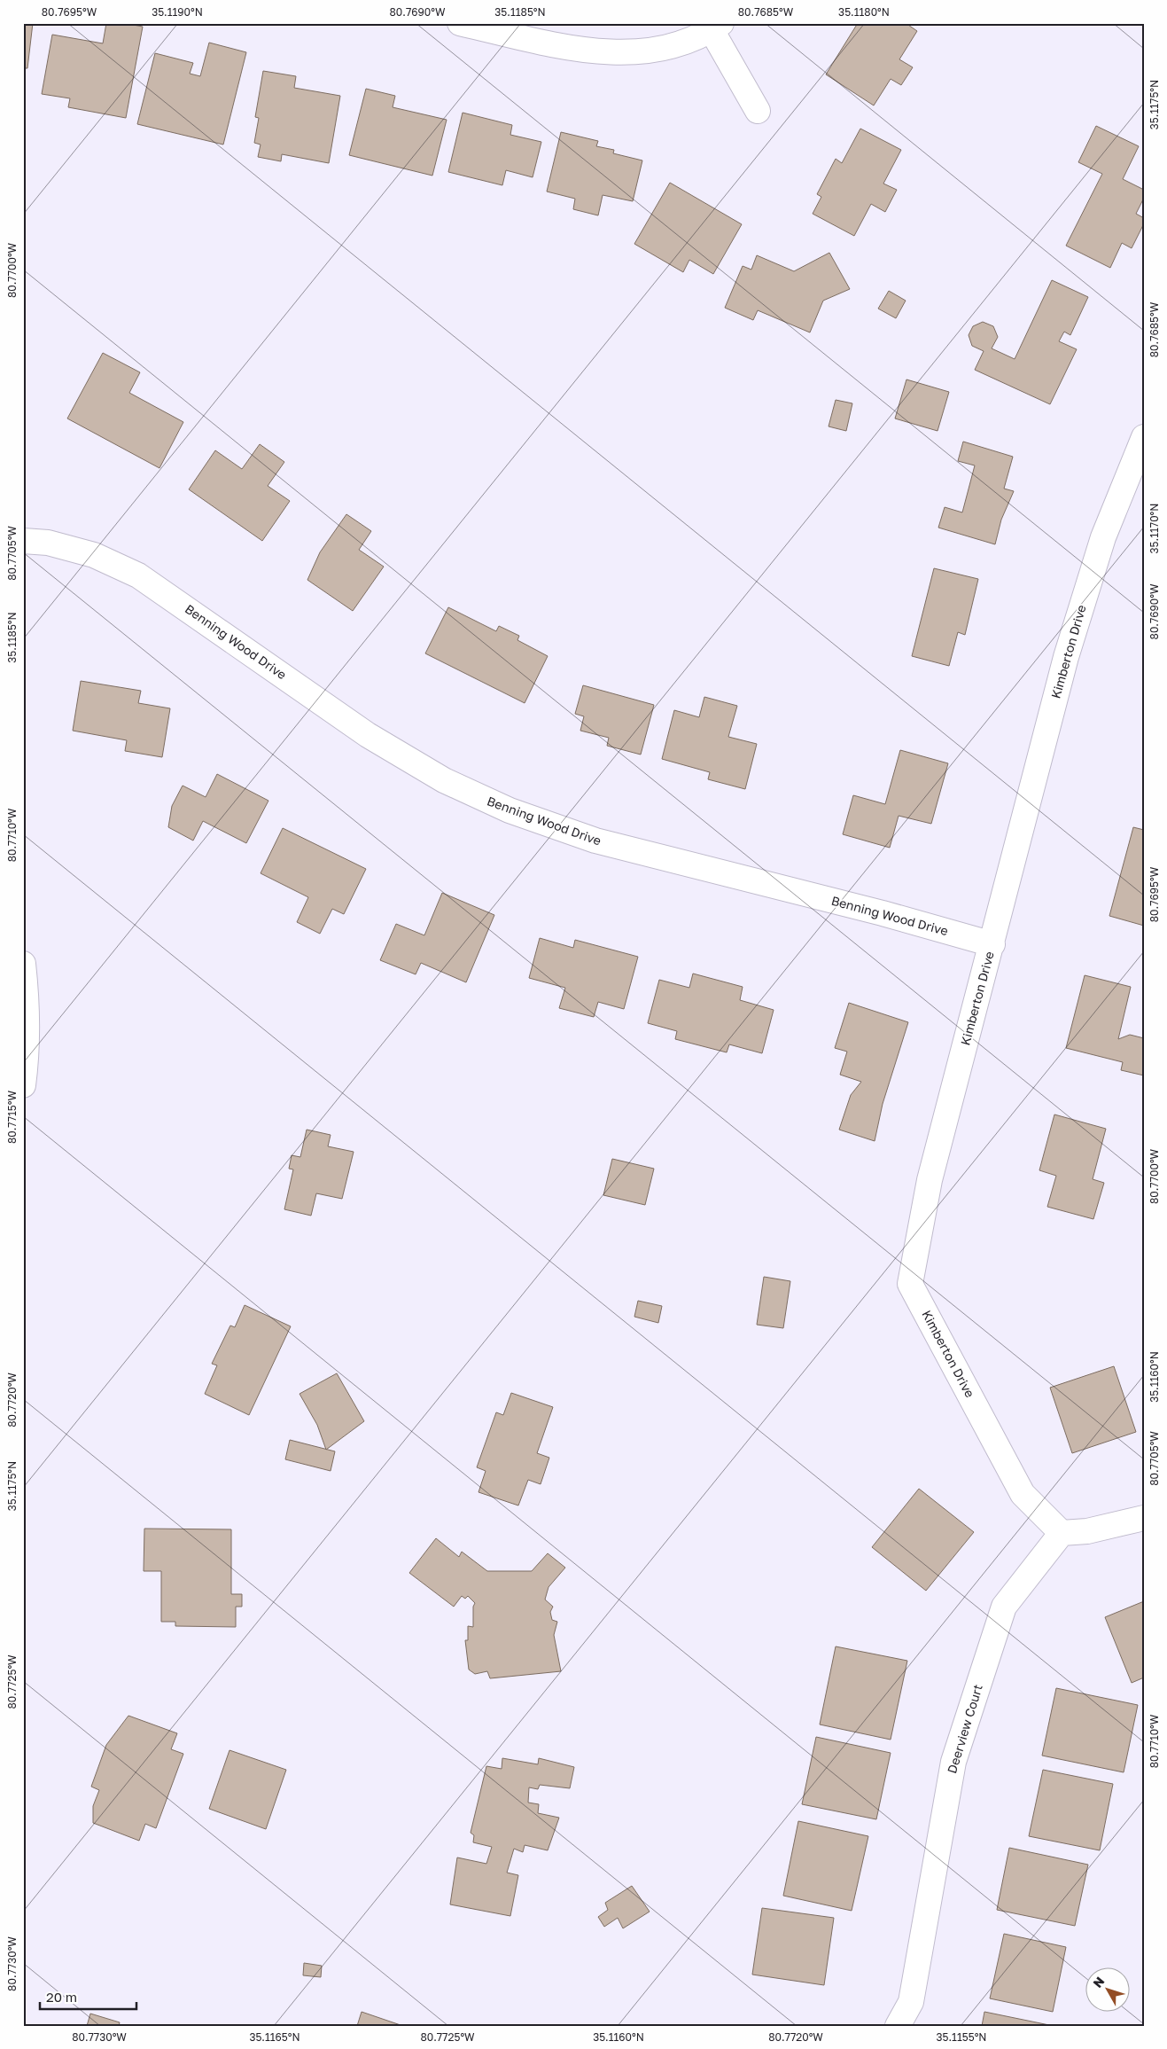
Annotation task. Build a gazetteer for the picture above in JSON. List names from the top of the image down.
{
  "streets": {
    "street": ["Benning Wood Drive", "Kimberton Drive", "Deerview Court"]
  },
  "crossings": [
    ["Benning Wood Drive", "Kimberton Drive"],
    ["Kimberton Drive", "Deerview Court"]
  ],
  "scale_bar": "20 m",
  "north": "top left",
  "coordinates": [
    "80.7695°W",
    "35.1190°N",
    "80.7690°W",
    "35.1185°N",
    "80.7685°W",
    "35.1180°N",
    "35.1175°N",
    "80.7700°W",
    "35.1170°N",
    "80.7705°W",
    "80.7710°W",
    "80.7715°W",
    "35.1160°N",
    "80.7720°W",
    "80.7725°W",
    "80.7730°W",
    "35.1165°N",
    "35.1155°N"
  ]
}
